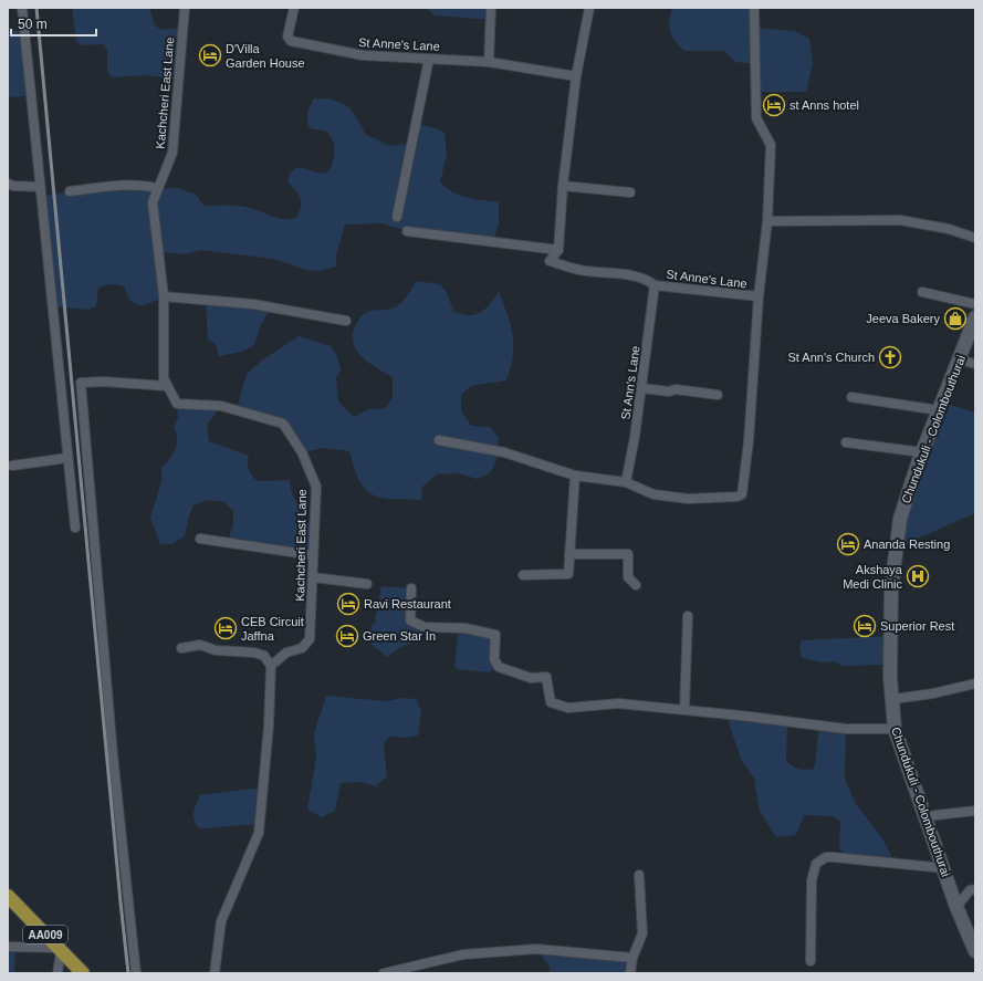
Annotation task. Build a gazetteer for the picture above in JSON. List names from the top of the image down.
{
  "streets": {
    "highway": ["AA009"],
    "main road": ["Chundukuli - Colombouthurai"],
    "street": ["St Anne's Lane", "Kachcheri East Lane", "St Ann's Lane"]
  },
  "crossings": [
    ["St Anne's Lane", "St Ann's Lane"]
  ],
  "places": {
    "hotel": [
      "D'Villa Garden House",
      "st Anns hotel",
      "Ananda Resting",
      "Ravi Restaurant",
      "Superior Rest",
      "CEB Circuit Jaffna",
      "Green Star In"
    ],
    "shop": ["Jeeva Bakery"],
    "church": ["St Ann's Church"],
    "hospital": ["Akshaya Medi Clinic"]
  },
  "scale_bar": "50 m"
}
